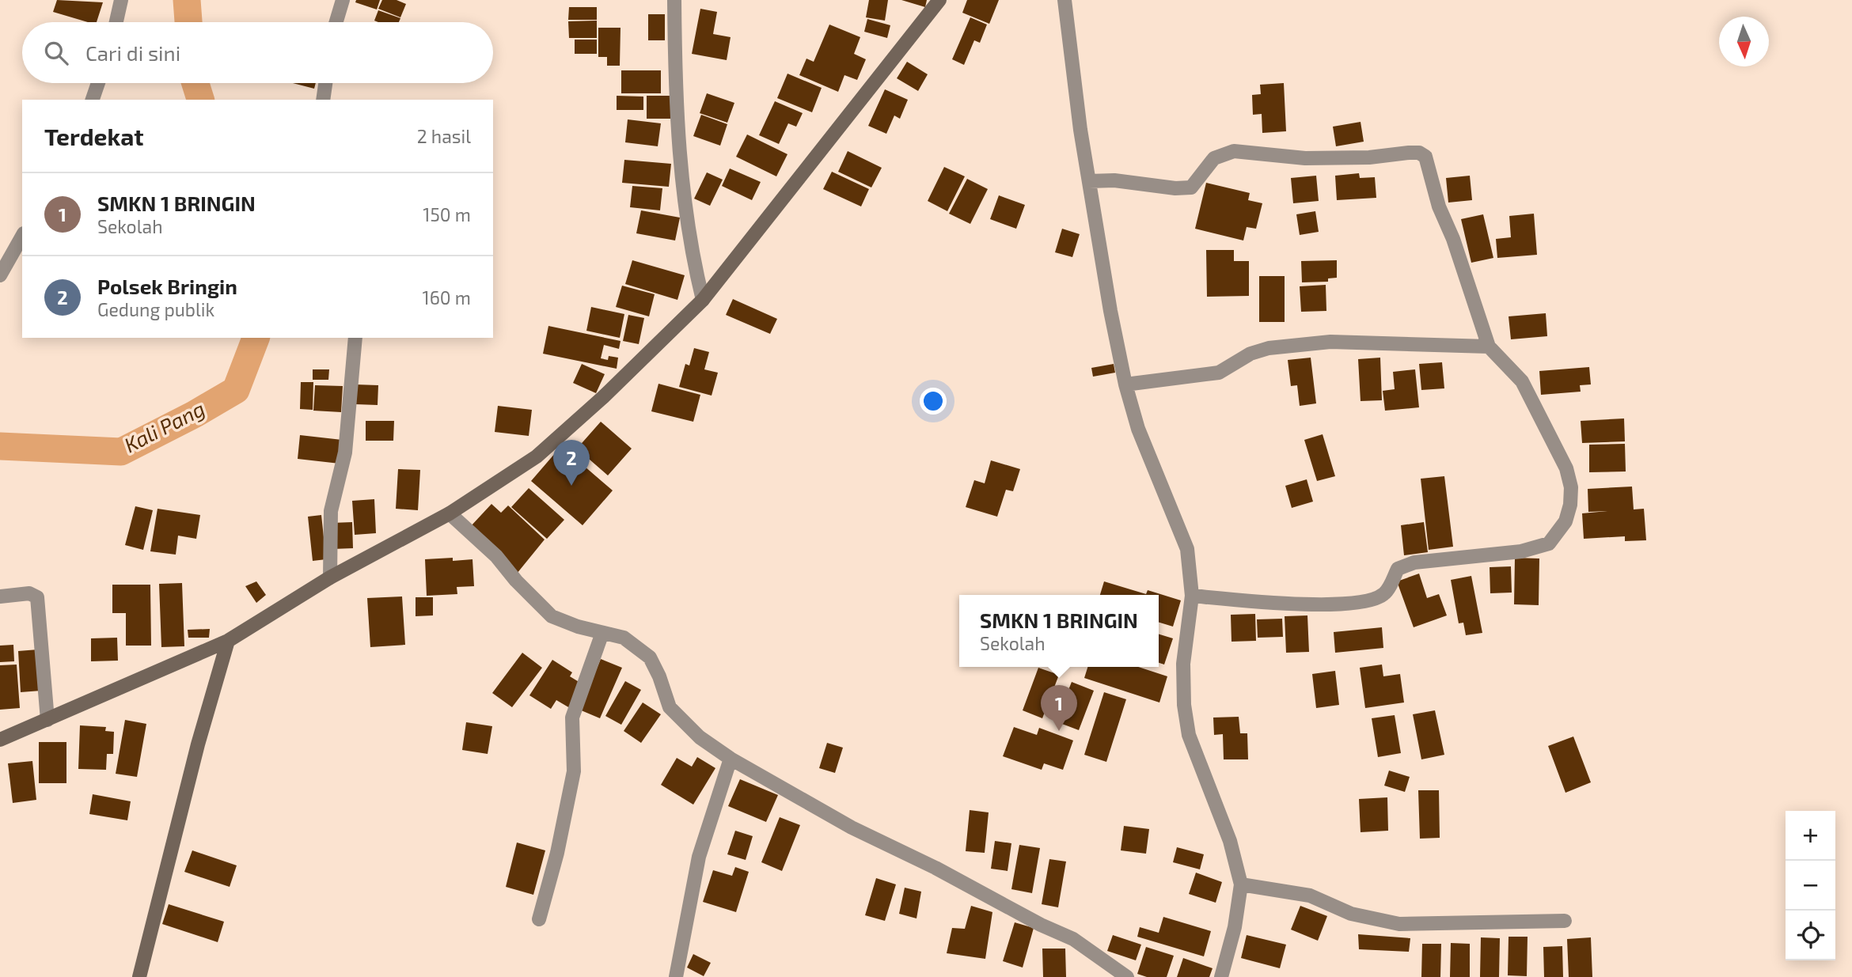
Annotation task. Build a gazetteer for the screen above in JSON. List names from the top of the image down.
{
  "water": ["Kali Pang"],
  "north": "bottom",
  "page": {
    "search": "Cari di sini",
    "heading": ["Terdekat", "2 hasil"],
    "list": [
      {
        "mark": "1",
        "name": "SMKN 1 BRINGIN",
        "note": "Sekolah",
        "value": "150 m"
      },
      {
        "mark": "2",
        "name": "Polsek Bringin",
        "note": "Gedung publik",
        "value": "160 m"
      }
    ],
    "pins": ["2", "1"],
    "popup": ["SMKN 1 BRINGIN", "Sekolah"],
    "map_buttons": ["+", "−"]
  }
}
